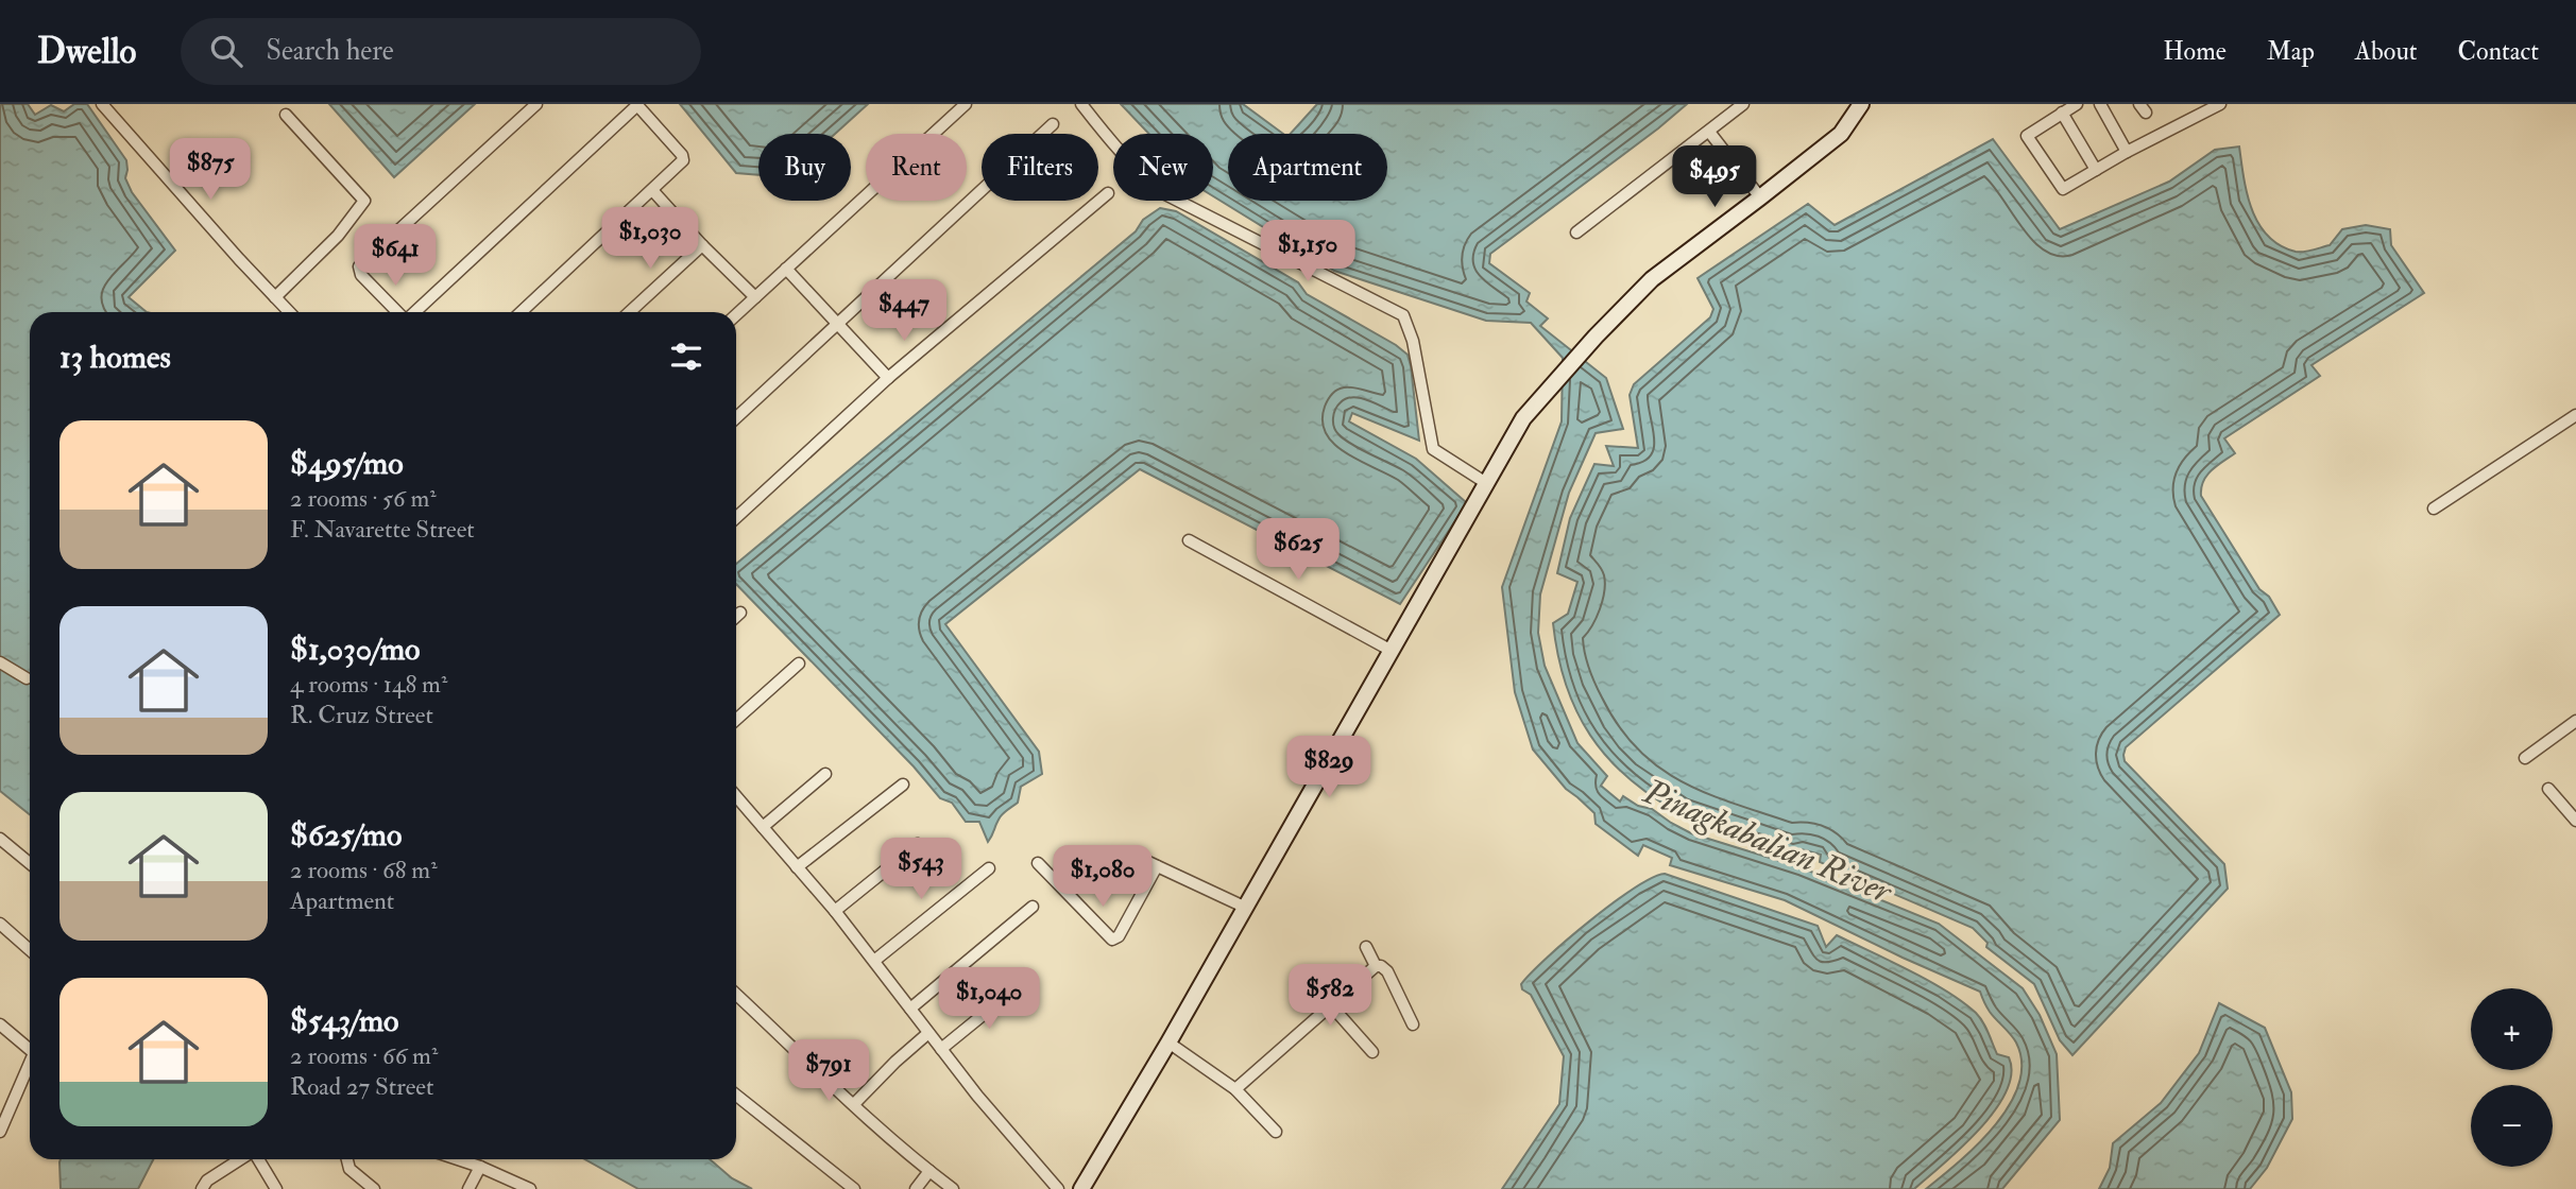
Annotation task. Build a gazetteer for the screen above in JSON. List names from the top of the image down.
{
  "water": ["Pinagkabalian River"],
  "page": {
    "header": "Dwello",
    "search": "Search here",
    "nav": [
      "Home",
      "Map",
      "About",
      "Contact"
    ],
    "chip": [
      "Buy",
      "Rent",
      "Filters",
      "New",
      "Apartment"
    ],
    "price": [
      "$875",
      "$495",
      "$1,030",
      "$1,150",
      "$641",
      "$447",
      "$625",
      "$829",
      "$543",
      "$1,080",
      "$582",
      "$1,040",
      "$791"
    ],
    "heading": "13 homes",
    "list": [
      {
        "name": "$495/mo",
        "note": "2 rooms · 56 m² · F. Navarette Street"
      },
      {
        "name": "$1,030/mo",
        "note": "4 rooms · 148 m² · R. Cruz Street"
      },
      {
        "name": "$625/mo",
        "note": "2 rooms · 68 m² · Apartment"
      },
      {
        "name": "$543/mo",
        "note": "2 rooms · 66 m² · Road 27 Street"
      }
    ],
    "map_buttons": ["+", "−"]
  }
}
